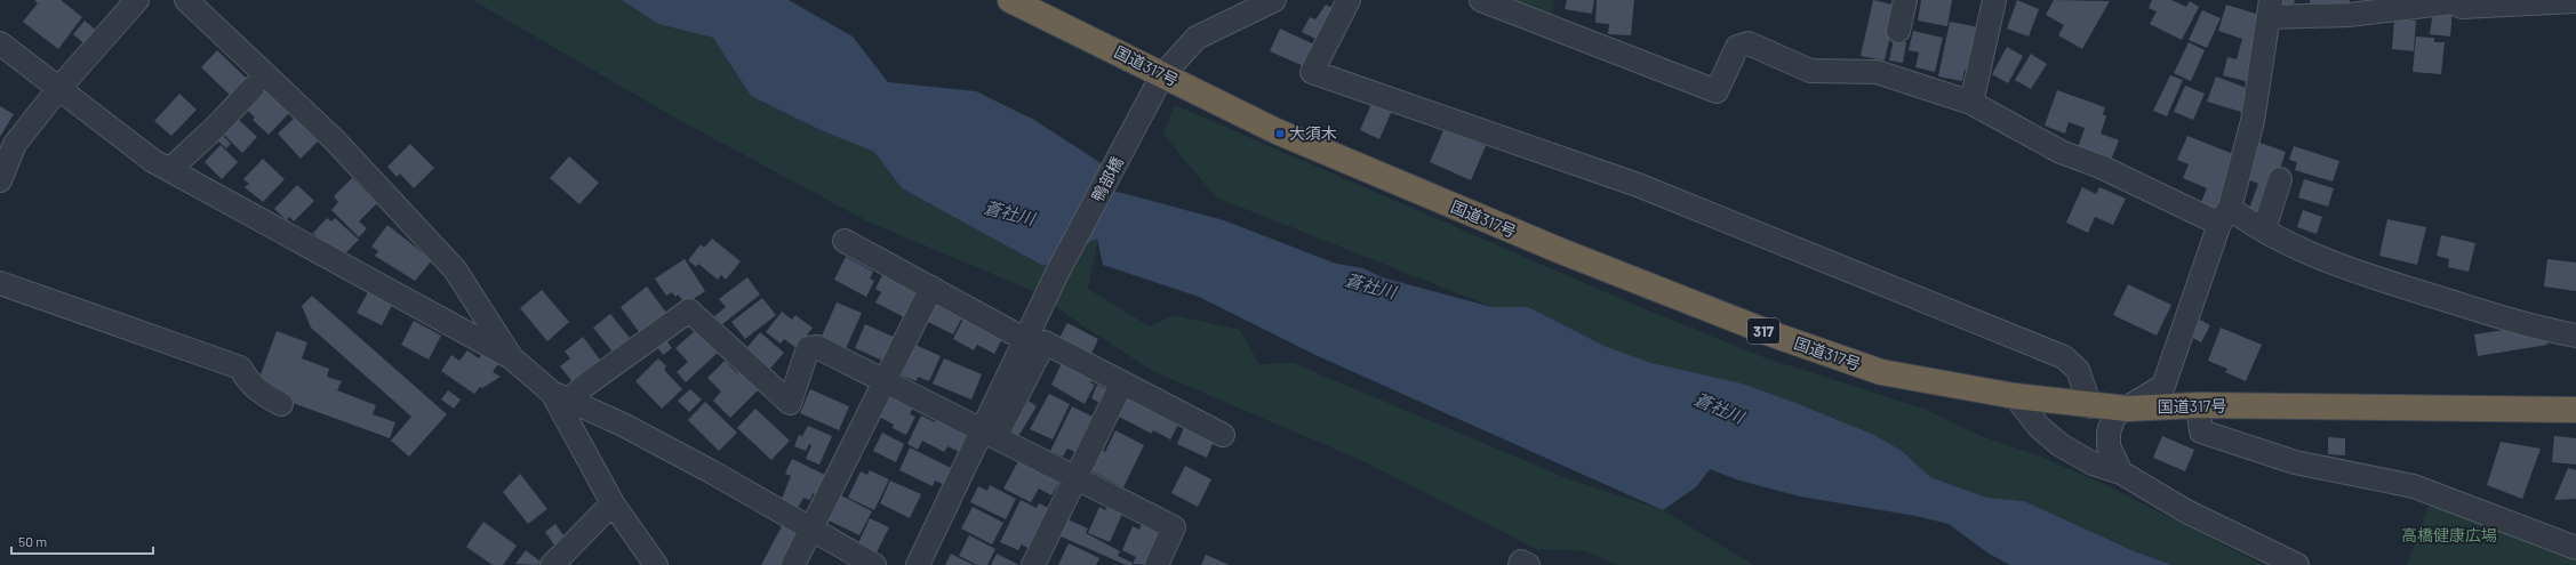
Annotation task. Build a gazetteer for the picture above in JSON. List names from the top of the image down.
{
  "streets": {
    "highway": ["国道317号", "317"],
    "street": ["鴨部橋"]
  },
  "crossings": [
    ["国道317号", "鴨部橋"]
  ],
  "water": ["蒼社川"],
  "parks": ["高橋健康広場"],
  "places": {
    "transit": ["大須木"]
  },
  "scale_bar": "50 m"
}
